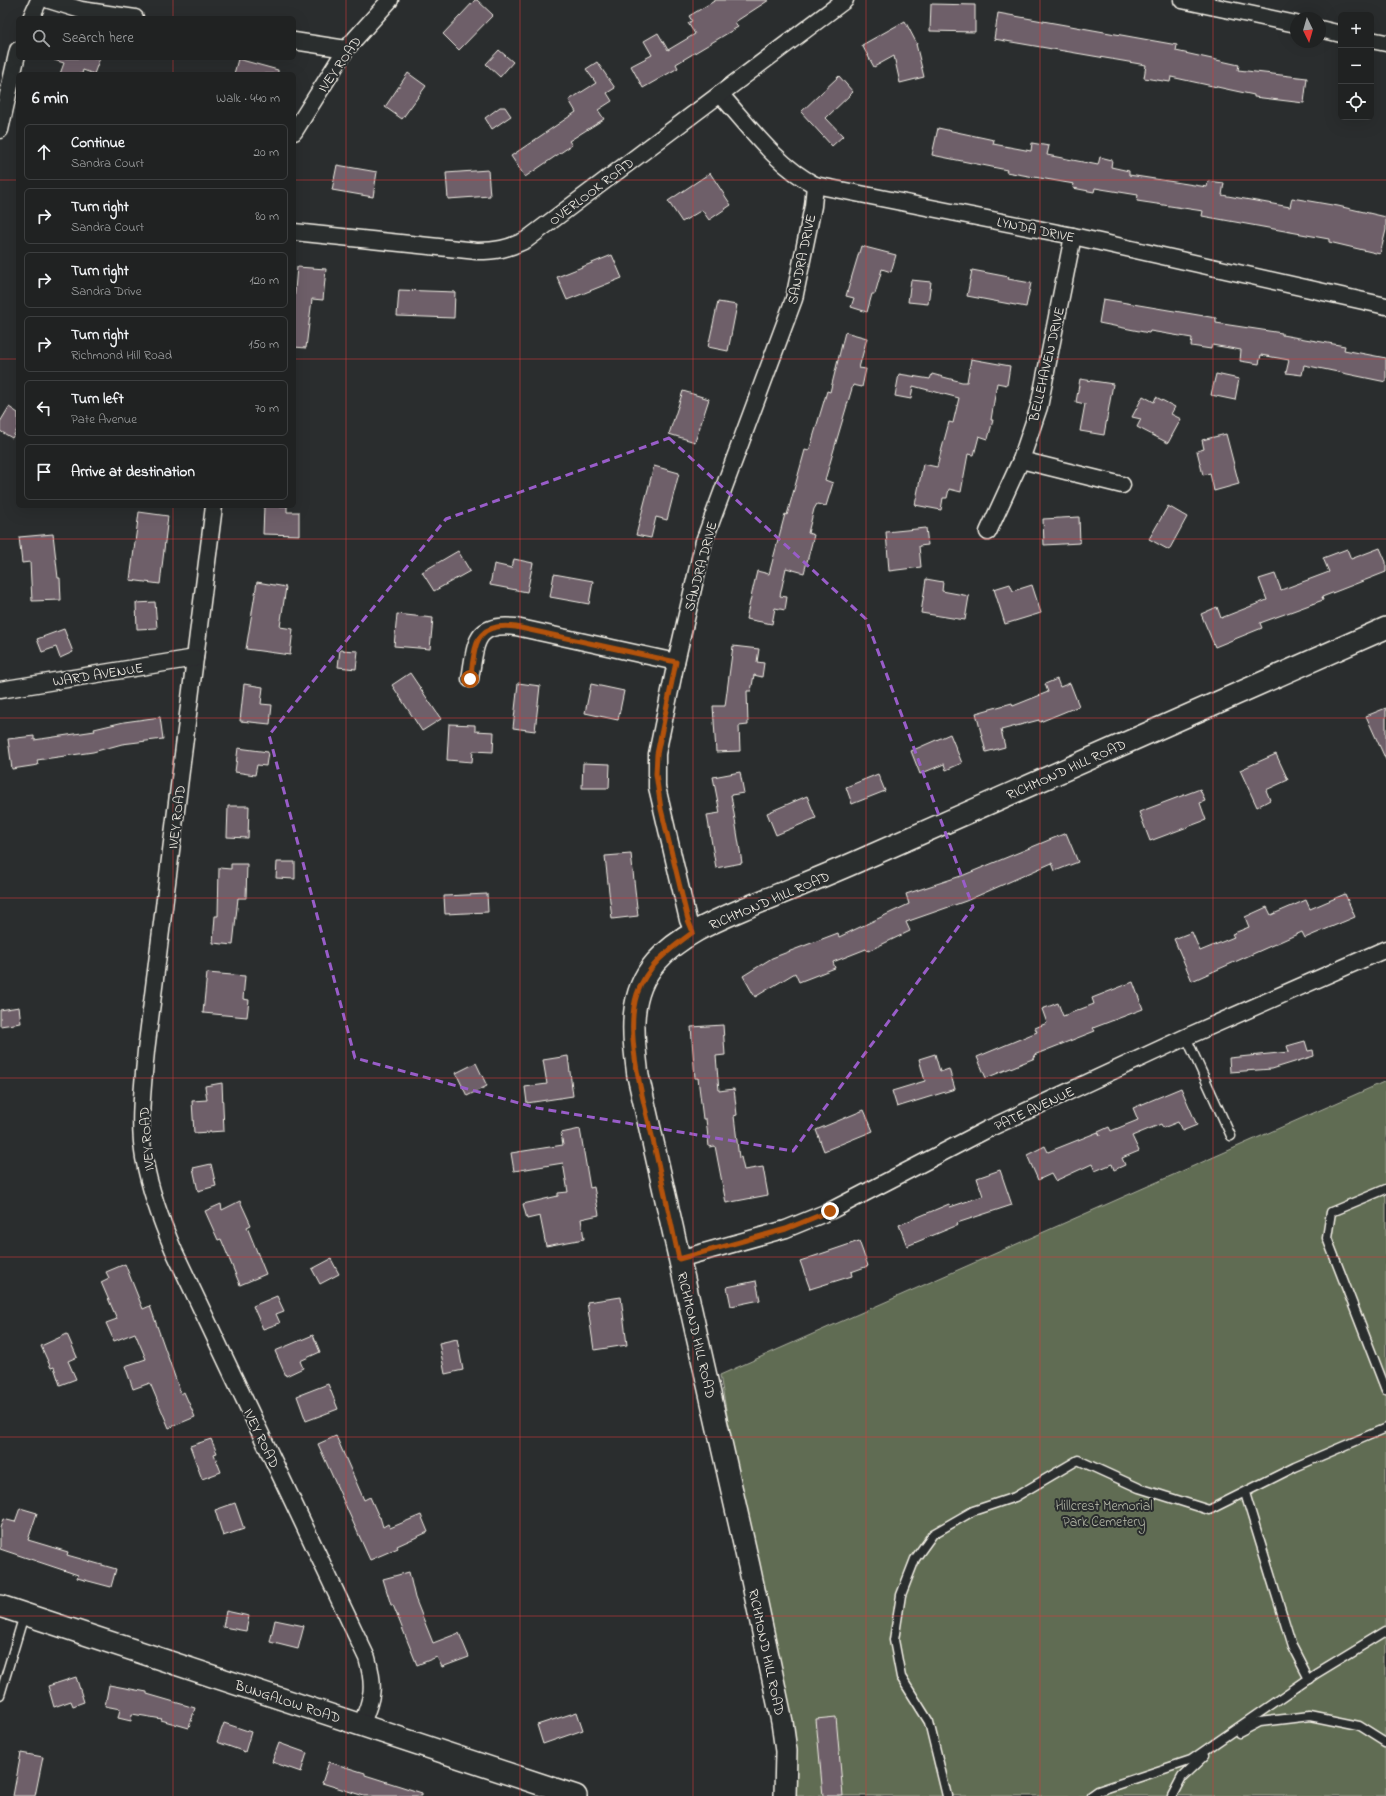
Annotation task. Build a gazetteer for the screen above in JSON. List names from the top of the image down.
{
  "streets": {
    "street": [
      "IVEY ROAD",
      "OVERLOOK ROAD",
      "LYNDA DRIVE",
      "SANDRA DRIVE",
      "BELLEHAVEN DRIVE",
      "WARD AVENUE",
      "RICHMOND HILL ROAD",
      "PATE AVENUE",
      "BUNGALOW ROAD"
    ]
  },
  "crossings": [
    ["IVEY ROAD", "WARD AVENUE"],
    ["IVEY ROAD", "BUNGALOW ROAD"],
    ["OVERLOOK ROAD", "LYNDA DRIVE"],
    ["LYNDA DRIVE", "SANDRA DRIVE"],
    ["LYNDA DRIVE", "BELLEHAVEN DRIVE"],
    ["SANDRA DRIVE", "RICHMOND HILL ROAD"],
    ["RICHMOND HILL ROAD", "PATE AVENUE"]
  ],
  "parks": ["Hillcrest Memorial Park Cemetery"],
  "north": "bottom",
  "page": {
    "map_buttons": ["+", "−"],
    "search": "Search here",
    "heading": ["6 min", "Walk · 440 m"],
    "list": [
      ["Continue", "Sandra Court", "20 m"],
      ["Turn right", "Sandra Court", "80 m"],
      ["Turn right", "Sandra Drive", "120 m"],
      ["Turn right", "Richmond Hill Road", "150 m"],
      ["Turn left", "Pate Avenue", "70 m"],
      "Arrive at destination"
    ]
  }
}
